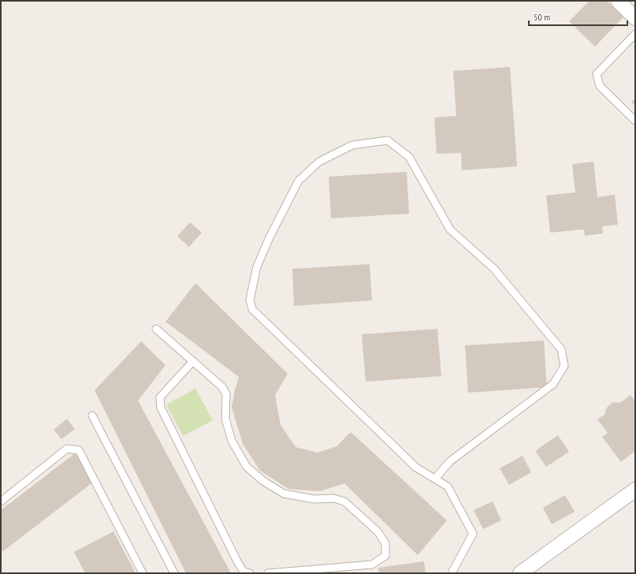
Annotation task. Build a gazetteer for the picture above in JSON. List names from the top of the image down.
{
  "scale_bar": "50 m"
}
